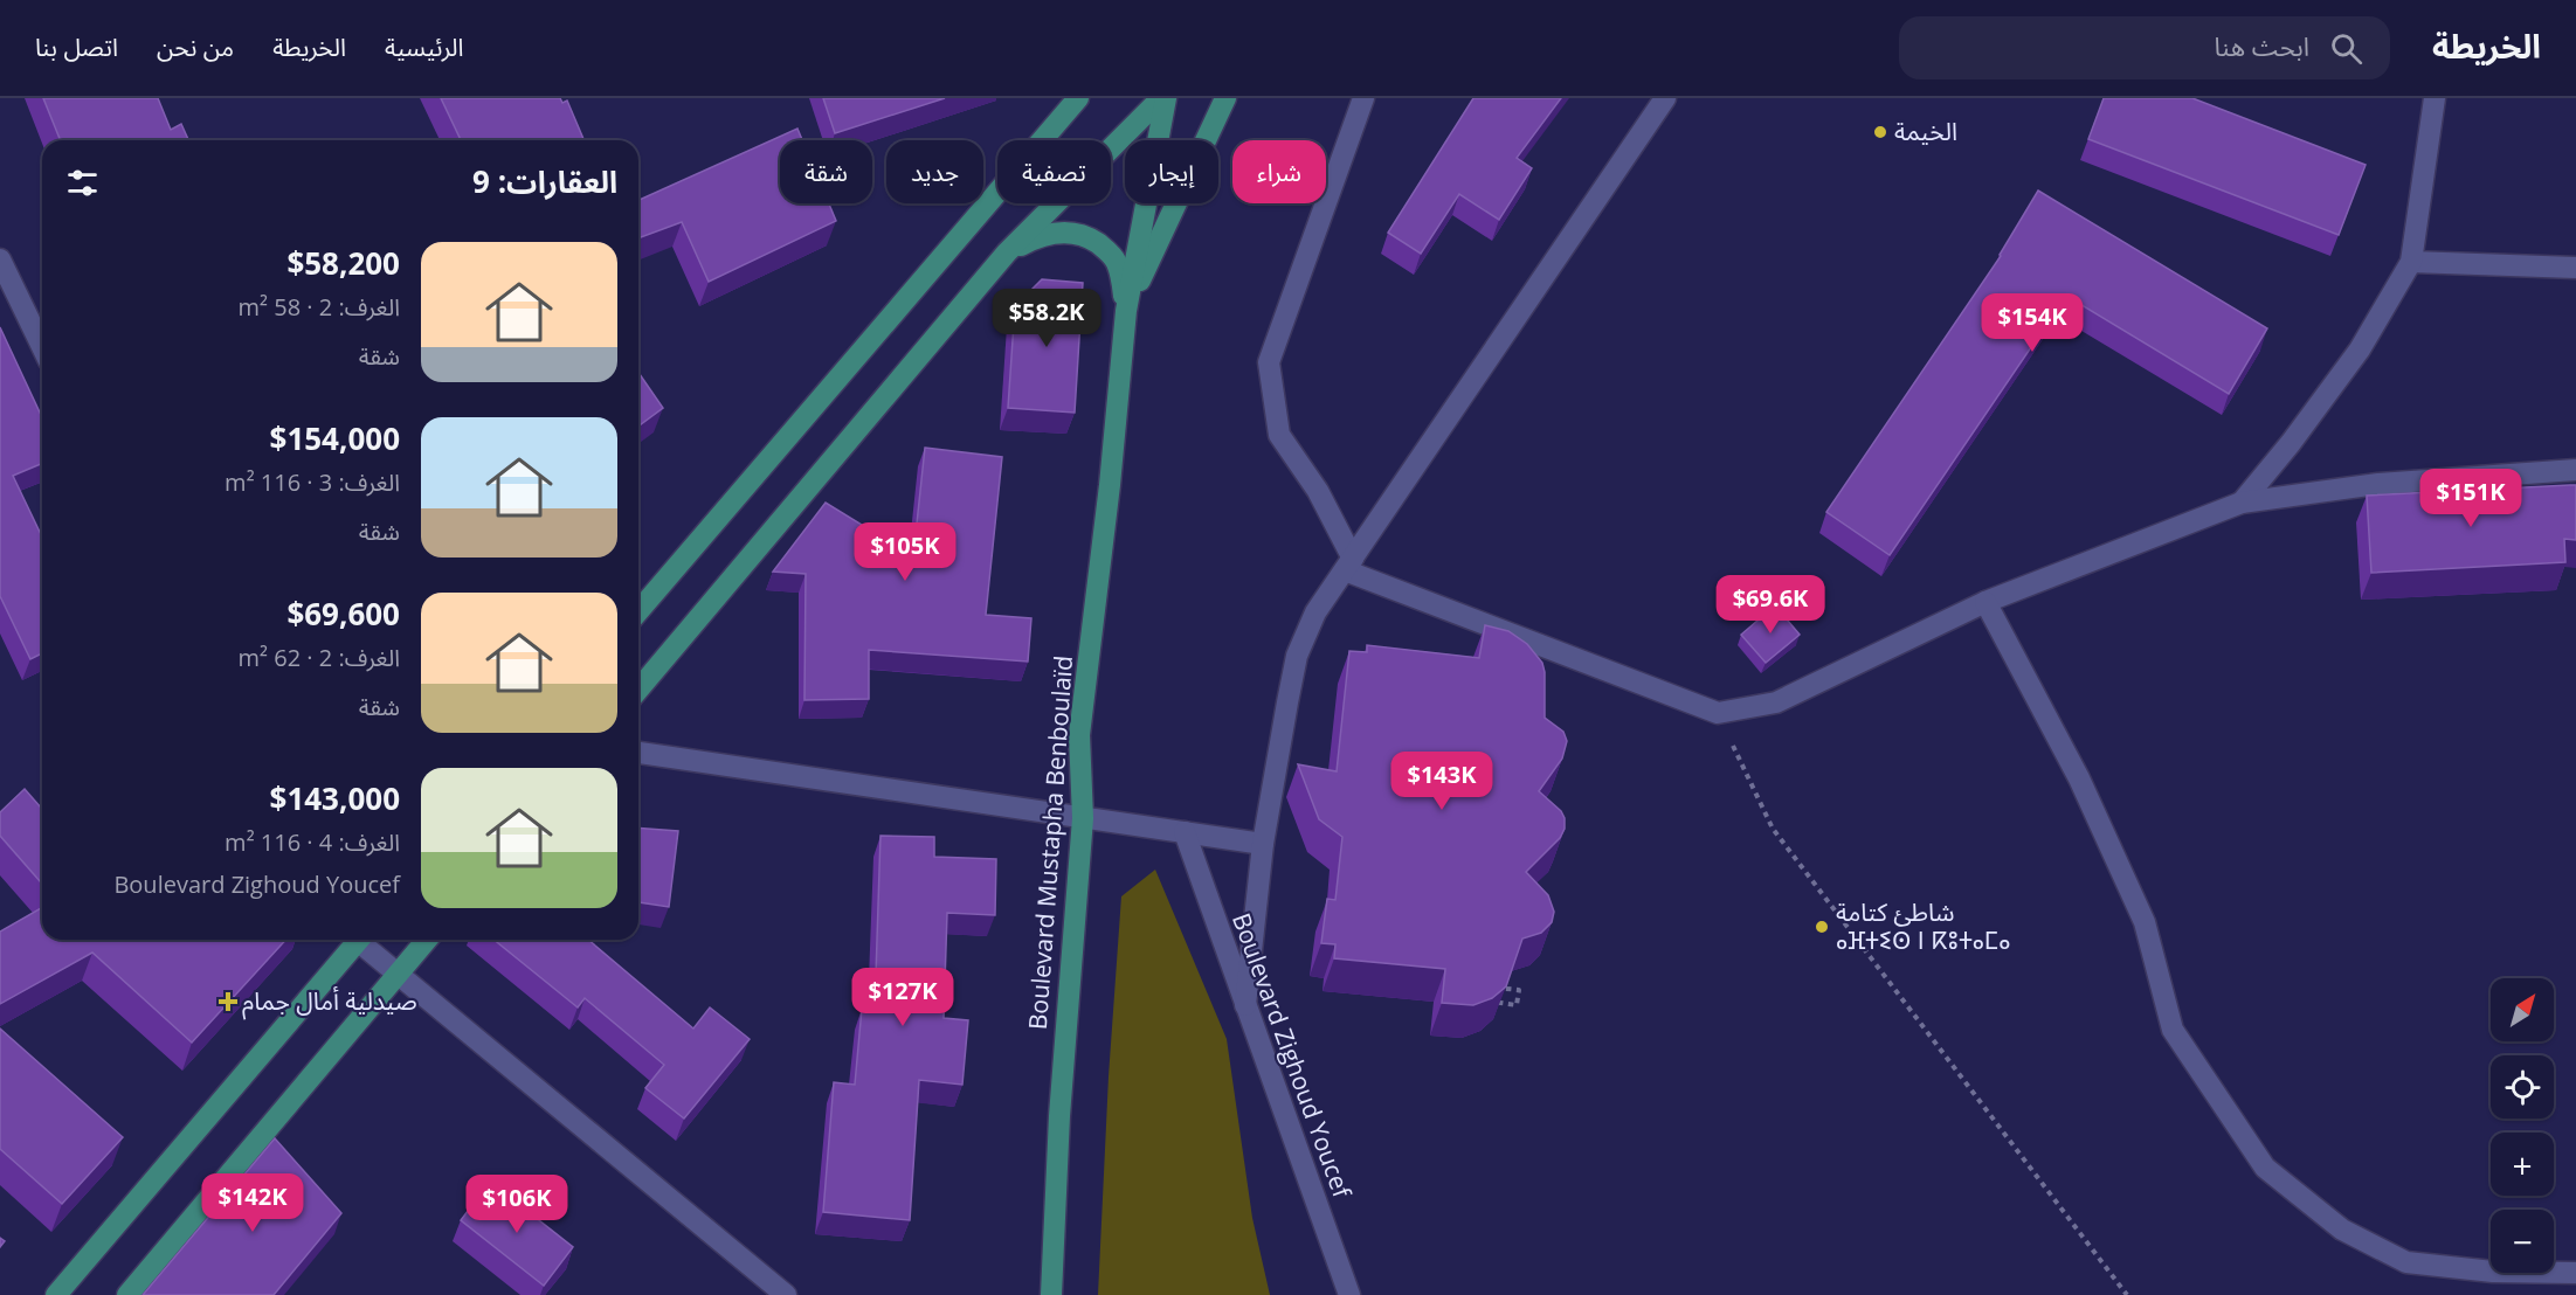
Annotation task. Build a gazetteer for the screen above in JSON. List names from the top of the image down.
{
  "streets": {
    "main road": ["Boulevard Mustapha Benboulaïd"],
    "street": ["Boulevard Zighoud Youcef"]
  },
  "places": {
    "other": ["الخيمة", "شاطئ كتامة ⴰⴼⵜⵉⵙ ⵏ ⴽⵓⵜⴰⵎⴰ"],
    "health": ["صيدلية أمال جمام"]
  },
  "north": "top right",
  "page": {
    "header": "الخريطة",
    "search": "ابحث هنا",
    "nav": [
      "الرئيسية",
      "الخريطة",
      "من نحن",
      "اتصل بنا"
    ],
    "chip": [
      "شراء",
      "إيجار",
      "تصفية",
      "جديد",
      "شقة"
    ],
    "heading": "العقارات: 9",
    "list": [
      {
        "name": "$58,200",
        "note": "الغرف: 2 · 58 m² · شقة"
      },
      {
        "name": "$154,000",
        "note": "الغرف: 3 · 116 m² · شقة"
      },
      {
        "name": "$69,600",
        "note": "الغرف: 2 · 62 m² · شقة"
      },
      {
        "name": "$143,000",
        "note": "الغرف: 4 · 116 m² · Boulevard Zighoud Youcef"
      }
    ],
    "price": [
      "$58.2K",
      "$154K",
      "$151K",
      "$105K",
      "$69.6K",
      "$143K",
      "$127K",
      "$142K",
      "$106K"
    ],
    "map_buttons": ["+", "−"]
  }
}
